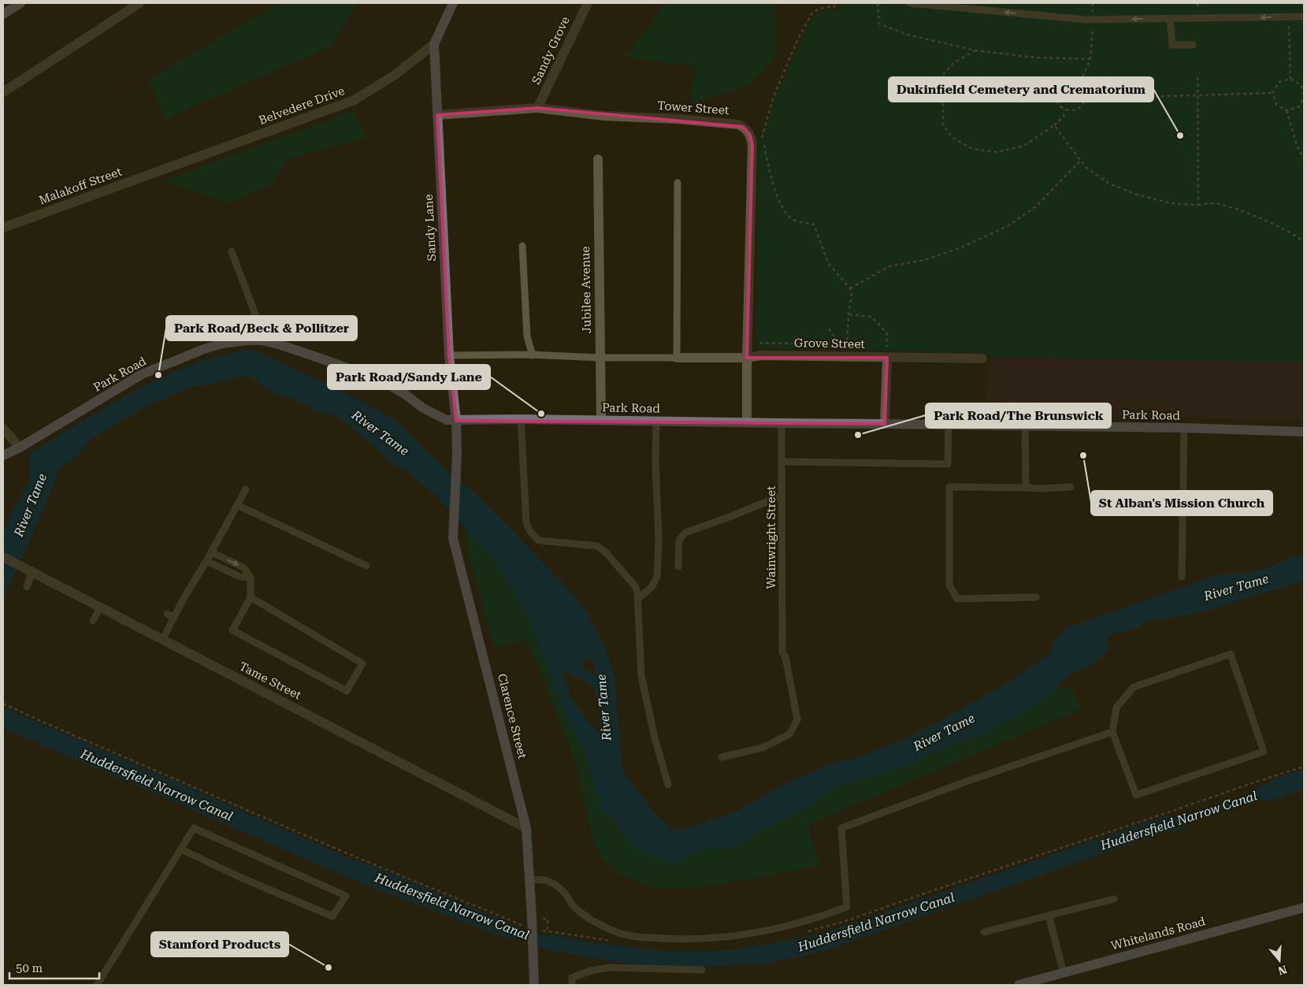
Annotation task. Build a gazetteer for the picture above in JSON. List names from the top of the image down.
{
  "streets": {
    "main road": [
      "Sandy Lane",
      "Park Road",
      "Clarence Street",
      "Whitelands Road"
    ],
    "street": [
      "Sandy Grove",
      "Belvedere Drive",
      "Tower Street",
      "Malakoff Street",
      "Jubilee Avenue",
      "Grove Street",
      "Tame Street"
    ],
    "lane": ["Wainwright Street"]
  },
  "crossings": [
    ["Sandy Grove", "Tower Street"],
    ["Belvedere Drive", "Malakoff Street"],
    ["Belvedere Drive", "Sandy Lane"],
    ["Tower Street", "Sandy Lane"],
    ["Tower Street", "Grove Street"],
    ["Tower Street", "Park Road"],
    ["Sandy Lane", "Park Road"],
    ["Sandy Lane", "Clarence Street"],
    ["Jubilee Avenue", "Park Road"],
    ["Park Road", "Wainwright Street"],
    ["Tame Street", "Clarence Street"]
  ],
  "water": ["River Tame", "Huddersfield Narrow Canal"],
  "places": [
    "Dukinfield Cemetery and Crematorium",
    "Park Road/Beck & Pollitzer",
    "Park Road/Sandy Lane",
    "Park Road/The Brunswick",
    "St Alban's Mission Church",
    "Stamford Products"
  ],
  "scale_bar": "50 m",
  "north": "bottom"
}
